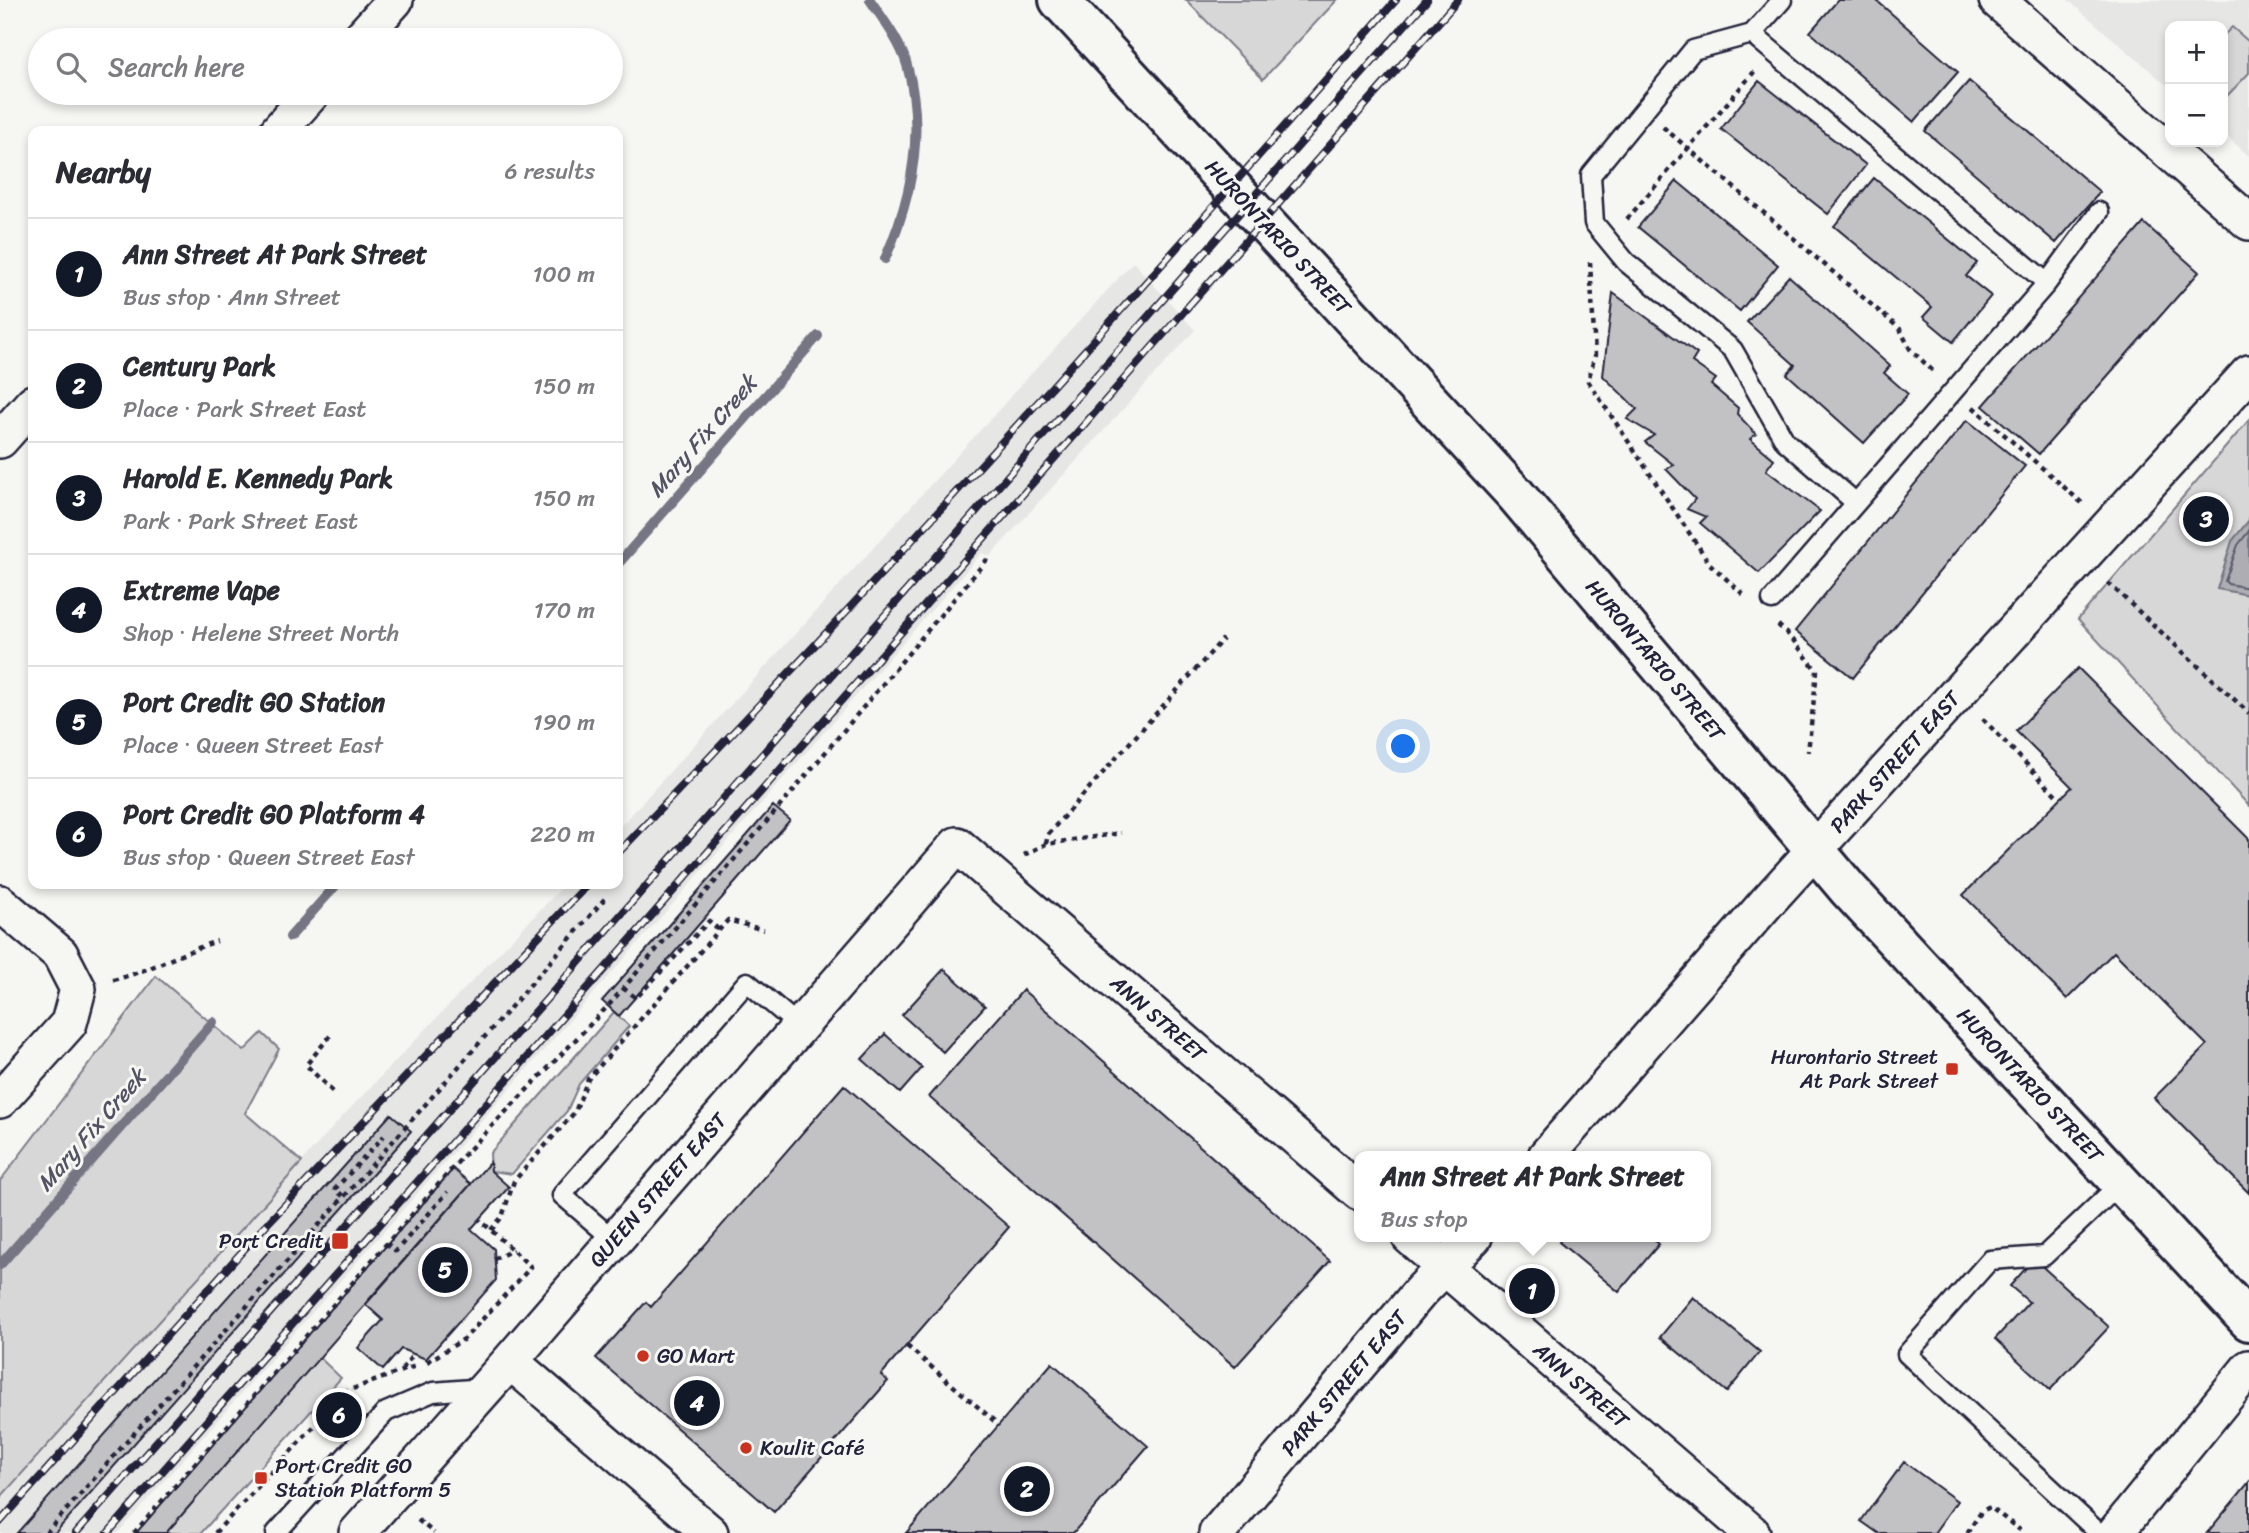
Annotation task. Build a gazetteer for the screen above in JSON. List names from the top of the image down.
{
  "streets": {
    "main road": ["HURONTARIO STREET"],
    "street": ["PARK STREET EAST", "ANN STREET", "QUEEN STREET EAST"]
  },
  "crossings": [
    ["HURONTARIO STREET", "PARK STREET EAST"],
    ["PARK STREET EAST", "ANN STREET"],
    ["ANN STREET", "QUEEN STREET EAST"]
  ],
  "water": ["Mary Fix Creek"],
  "places": {
    "transit": ["Hurontario Street At Park Street", "Port Credit", "Port Credit GO Station Platform 5"],
    "other": ["GO Mart", "Koulit Café"]
  },
  "page": {
    "map_buttons": ["+", "−"],
    "search": "Search here",
    "heading": ["Nearby", "6 results"],
    "list": [
      {
        "mark": "1",
        "name": "Ann Street At Park Street",
        "note": "Bus stop · Ann Street",
        "value": "100 m"
      },
      {
        "mark": "2",
        "name": "Century Park",
        "note": "Place · Park Street East",
        "value": "150 m"
      },
      {
        "mark": "3",
        "name": "Harold E. Kennedy Park",
        "note": "Park · Park Street East",
        "value": "150 m"
      },
      {
        "mark": "4",
        "name": "Extreme Vape",
        "note": "Shop · Helene Street North",
        "value": "170 m"
      },
      {
        "mark": "5",
        "name": "Port Credit GO Station",
        "note": "Place · Queen Street East",
        "value": "190 m"
      },
      {
        "mark": "6",
        "name": "Port Credit GO Platform 4",
        "note": "Bus stop · Queen Street East",
        "value": "220 m"
      }
    ],
    "pins": [
      "3",
      "5",
      "1",
      "4",
      "6",
      "2"
    ],
    "popup": ["Ann Street At Park Street", "Bus stop"]
  }
}
